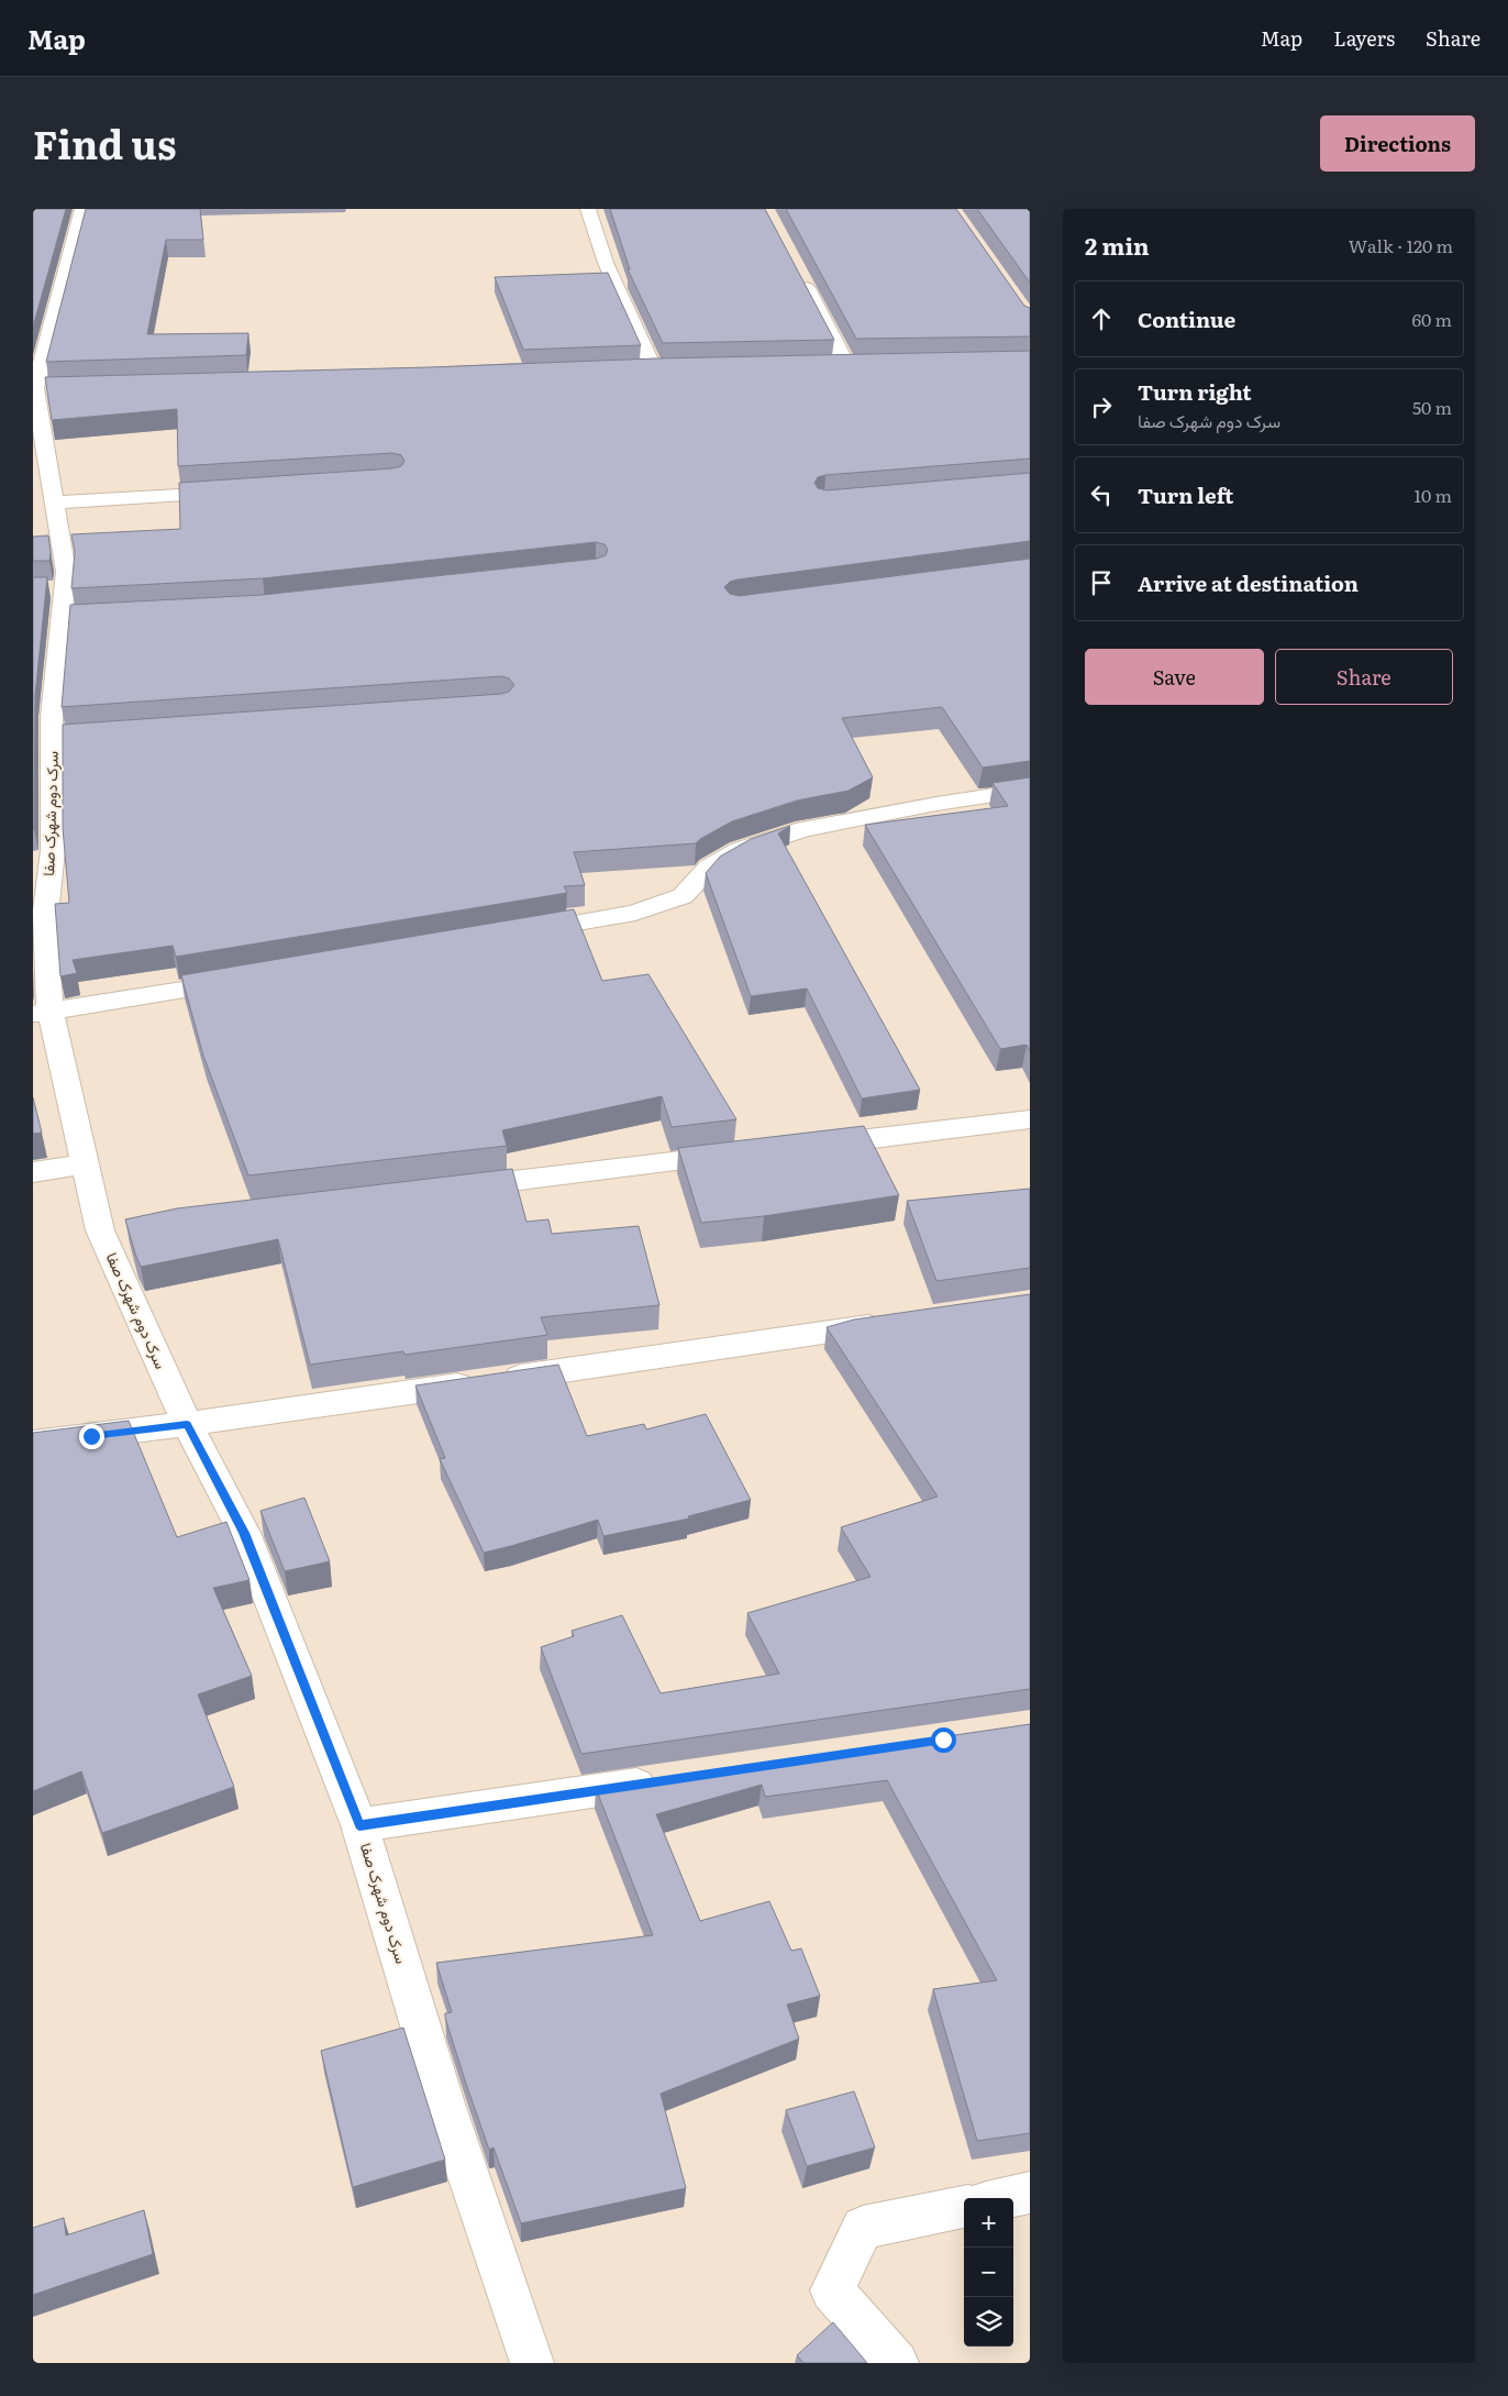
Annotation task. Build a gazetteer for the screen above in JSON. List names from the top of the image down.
{
  "streets": {
    "street": ["سرک دوم شهرک صفا"]
  },
  "page": {
    "header": "Map",
    "nav": ["Map", "Layers", "Share"],
    "title": "Find us",
    "buttons": [
      "Directions",
      ["Save", "Share"]
    ],
    "heading": ["2 min", "Walk · 120 m"],
    "list": [
      ["Continue", "60 m"],
      ["Turn right", "سرک دوم شهرک صفا", "50 m"],
      ["Turn left", "10 m"],
      "Arrive at destination"
    ],
    "map_buttons": ["+", "−"]
  }
}
